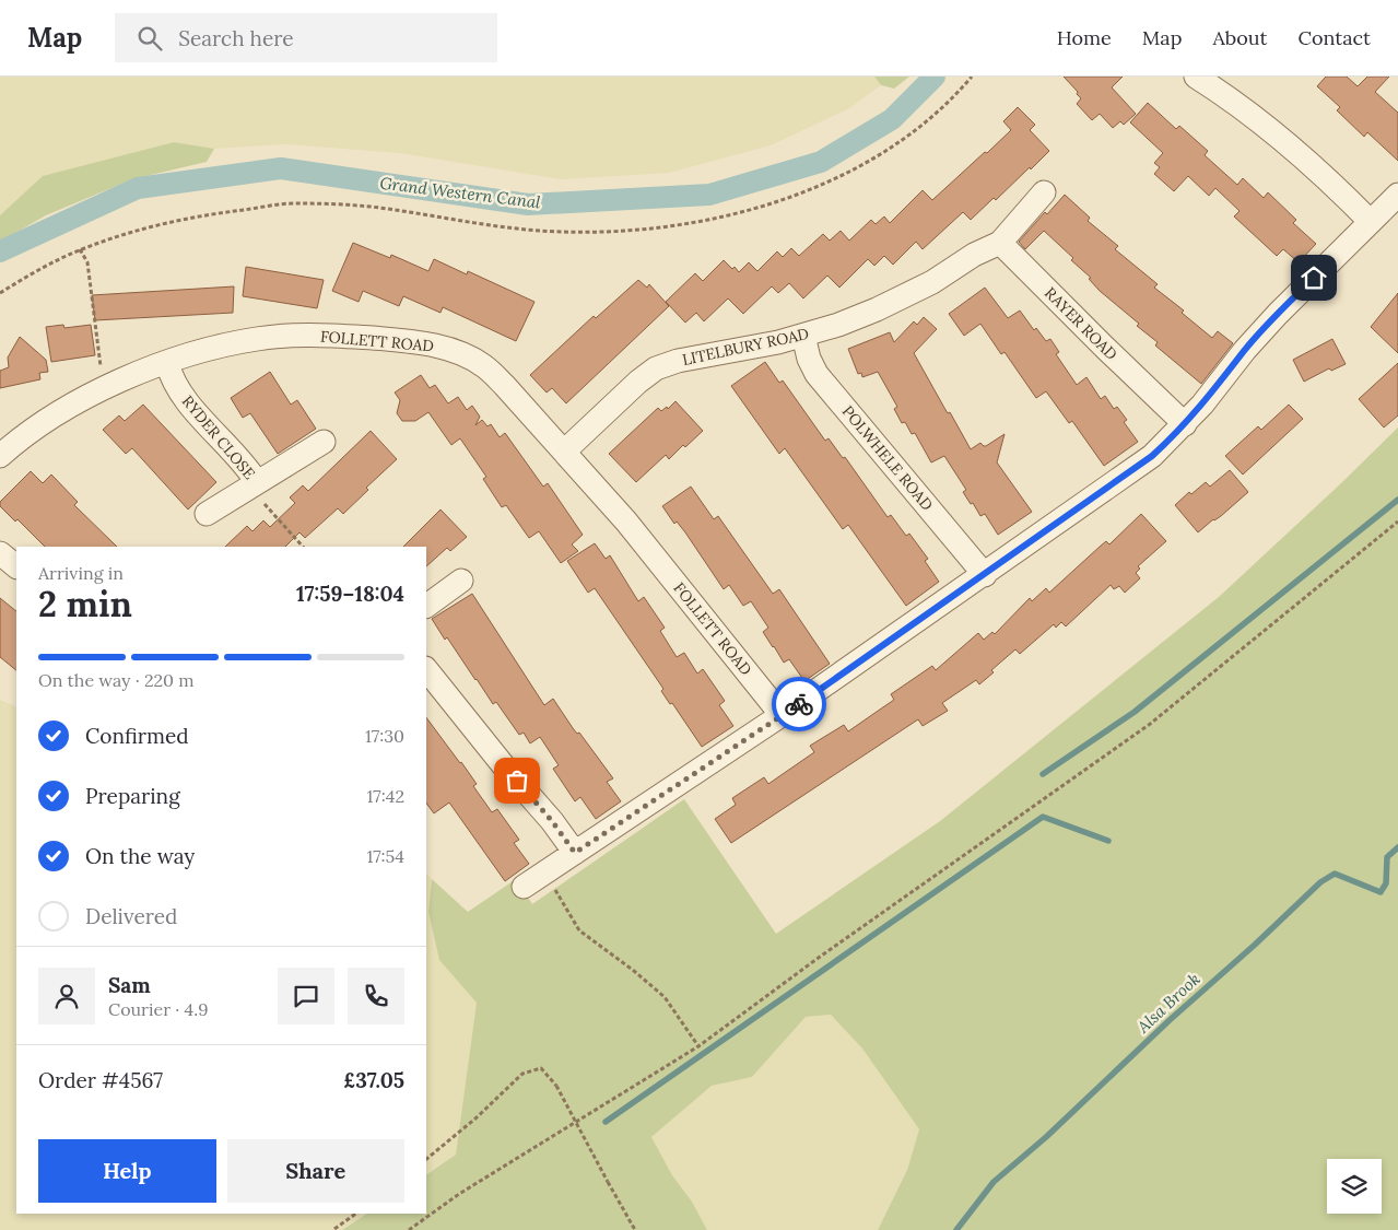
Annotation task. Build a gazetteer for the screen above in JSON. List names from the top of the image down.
{
  "streets": {
    "street": [
      "RAYER ROAD",
      "FOLLETT ROAD",
      "LITELBURY ROAD",
      "RYDER CLOSE",
      "POLWHELE ROAD"
    ]
  },
  "crossings": [
    ["RAYER ROAD", "LITELBURY ROAD"],
    ["FOLLETT ROAD", "LITELBURY ROAD"],
    ["FOLLETT ROAD", "RYDER CLOSE"],
    ["LITELBURY ROAD", "POLWHELE ROAD"]
  ],
  "water": ["Grand Western Canal", "Alsa Brook"],
  "page": {
    "header": "Map",
    "search": "Search here",
    "nav": [
      "Home",
      "Map",
      "About",
      "Contact"
    ],
    "heading": ["2 min", "Arriving in", "17:59–18:04"],
    "panel": [
      "Sam",
      "Courier · 4.9",
      "Order #4567",
      "£37.05"
    ],
    "bar": "On the way · 220 m",
    "list": [
      ["Confirmed", "17:30"],
      ["Preparing", "17:42"],
      ["On the way", "17:54"],
      "Delivered"
    ],
    "buttons": ["Help", "Share"]
  }
}
